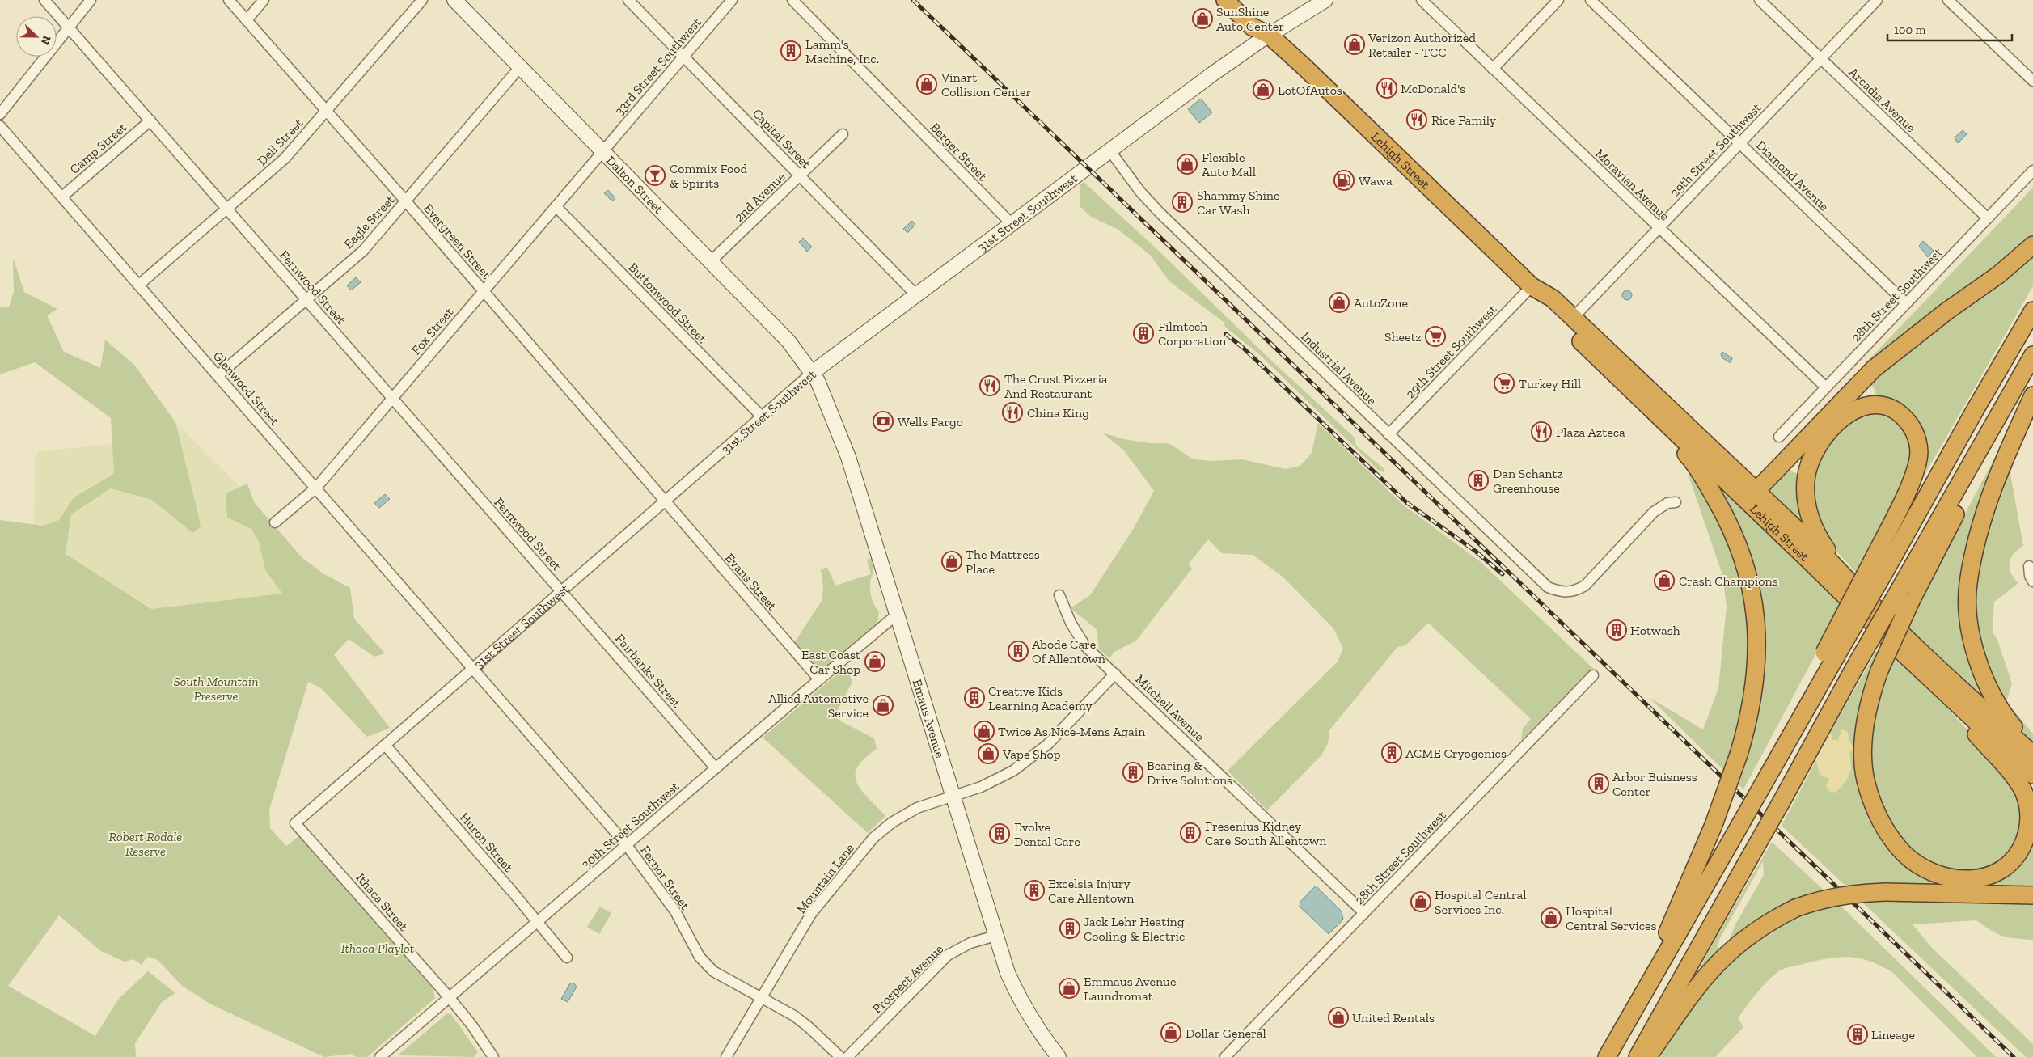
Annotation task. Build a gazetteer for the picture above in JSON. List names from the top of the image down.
{
  "streets": {
    "highway": ["Lehigh Street"],
    "main road": ["Dalton Street", "31st Street Southwest", "Emaus Avenue"],
    "street": [
      "33rd Street Southwest",
      "Arcadia Avenue",
      "Capital Street",
      "Dell Street",
      "Camp Street",
      "29th Street Southwest",
      "Berger Street",
      "Diamond Avenue",
      "Moravian Avenue",
      "2nd Avenue",
      "Eagle Street",
      "Evergreen Street",
      "Fernwood Street",
      "28th Street Southwest",
      "Buttonwood Street",
      "Fox Street",
      "Industrial Avenue",
      "Glenwood Street",
      "Evans Street",
      "Fairbanks Street",
      "Mitchell Avenue",
      "30th Street Southwest",
      "Huron Street",
      "Fernor Street",
      "Mountain Lane",
      "Ithaca Street",
      "Prospect Avenue"
    ]
  },
  "crossings": [
    ["33rd Street Southwest", "Capital Street"],
    ["33rd Street Southwest", "Dalton Street"],
    ["33rd Street Southwest", "Fox Street"],
    ["Arcadia Avenue", "29th Street Southwest"],
    ["Arcadia Avenue", "28th Street Southwest"],
    ["Capital Street", "2nd Avenue"],
    ["Capital Street", "31st Street Southwest"],
    ["Dell Street", "Evergreen Street"],
    ["Dell Street", "Fernwood Street"],
    ["Dell Street", "Glenwood Street"],
    ["Camp Street", "Fernwood Street"],
    ["Camp Street", "Glenwood Street"],
    ["29th Street Southwest", "Lehigh Street"],
    ["29th Street Southwest", "Diamond Avenue"],
    ["29th Street Southwest", "Moravian Avenue"],
    ["29th Street Southwest", "Industrial Avenue"],
    ["Berger Street", "31st Street Southwest"],
    ["Lehigh Street", "31st Street Southwest"],
    ["Diamond Avenue", "28th Street Southwest"],
    ["Dalton Street", "2nd Avenue"],
    ["Dalton Street", "31st Street Southwest"],
    ["Dalton Street", "Eagle Street"],
    ["Dalton Street", "Fox Street"],
    ["Dalton Street", "Emaus Avenue"],
    ["Moravian Avenue", "28th Street Southwest"],
    ["31st Street Southwest", "Evergreen Street"],
    ["31st Street Southwest", "Fernwood Street"],
    ["31st Street Southwest", "Buttonwood Street"],
    ["31st Street Southwest", "Industrial Avenue"],
    ["31st Street Southwest", "Glenwood Street"],
    ["31st Street Southwest", "Evans Street"],
    ["31st Street Southwest", "Fairbanks Street"],
    ["31st Street Southwest", "Emaus Avenue"],
    ["31st Street Southwest", "Huron Street"],
    ["31st Street Southwest", "Fernor Street"],
    ["31st Street Southwest", "Ithaca Street"],
    ["Eagle Street", "Evergreen Street"],
    ["Eagle Street", "Fernwood Street"],
    ["Eagle Street", "Glenwood Street"],
    ["Evergreen Street", "Fox Street"],
    ["Evergreen Street", "Evans Street"],
    ["Fernwood Street", "Fox Street"],
    ["Fernwood Street", "Fairbanks Street"],
    ["28th Street Southwest", "Mitchell Avenue"],
    ["Buttonwood Street", "Fox Street"],
    ["Fox Street", "Glenwood Street"],
    ["Glenwood Street", "Fernor Street"],
    ["Evans Street", "30th Street Southwest"],
    ["Fairbanks Street", "30th Street Southwest"],
    ["Emaus Avenue", "30th Street Southwest"],
    ["Emaus Avenue", "Mountain Lane"],
    ["Emaus Avenue", "Prospect Avenue"],
    ["30th Street Southwest", "Huron Street"],
    ["30th Street Southwest", "Fernor Street"],
    ["30th Street Southwest", "Ithaca Street"],
    ["Fernor Street", "Mountain Lane"]
  ],
  "parks": ["South Mountain Preserve", "Robert Rodale Reserve", "Ithaca Playlot"],
  "places": {
    "shop": [
      "SunShine Auto Center",
      "Verizon Authorized Retailer - TCC",
      "Vinart Collision Center",
      "LotOfAutos",
      "Flexible Auto Mall",
      "AutoZone",
      "The Mattress Place",
      "Crash Champions",
      "East Coast Car Shop",
      "Allied Automotive Service",
      "Twice As Nice-Mens Again",
      "Vape Shop",
      "Hospital Central Services Inc.",
      "Hospital Central Services",
      "Emmaus Avenue Laundromat",
      "United Rentals",
      "Dollar General"
    ],
    "building": [
      "Lamm's Machine, Inc.",
      "Shammy Shine Car Wash",
      "Filmtech Corporation",
      "Dan Schantz Greenhouse",
      "Hotwash",
      "Abode Care Of Allentown",
      "Creative Kids Learning Academy",
      "ACME Cryogenics",
      "Bearing & Drive Solutions",
      "Arbor Buisness Center",
      "Fresenius Kidney Care South Allentown",
      "Evolve Dental Care",
      "Excelsia Injury Care Allentown",
      "Jack Lehr Heating Cooling & Electric",
      "Lineage"
    ],
    "restaurant": [
      "McDonald's",
      "Rice Family",
      "The Crust Pizzeria And Restaurant",
      "China King",
      "Plaza Azteca"
    ],
    "bar": ["Commix Food & Spirits"],
    "fuel station": ["Wawa"],
    "supermarket": ["Sheetz", "Turkey Hill"],
    "bank": ["Wells Fargo"]
  },
  "scale_bar": "100 m",
  "north": "right"
}
